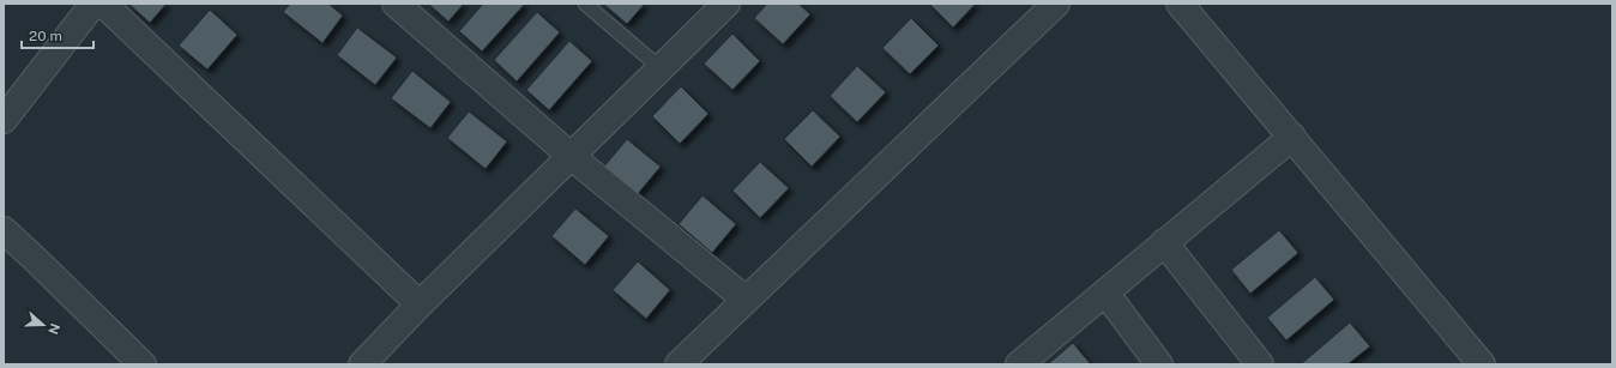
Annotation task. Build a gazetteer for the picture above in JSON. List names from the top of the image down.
{
  "scale_bar": "20 m",
  "north": "right"
}
